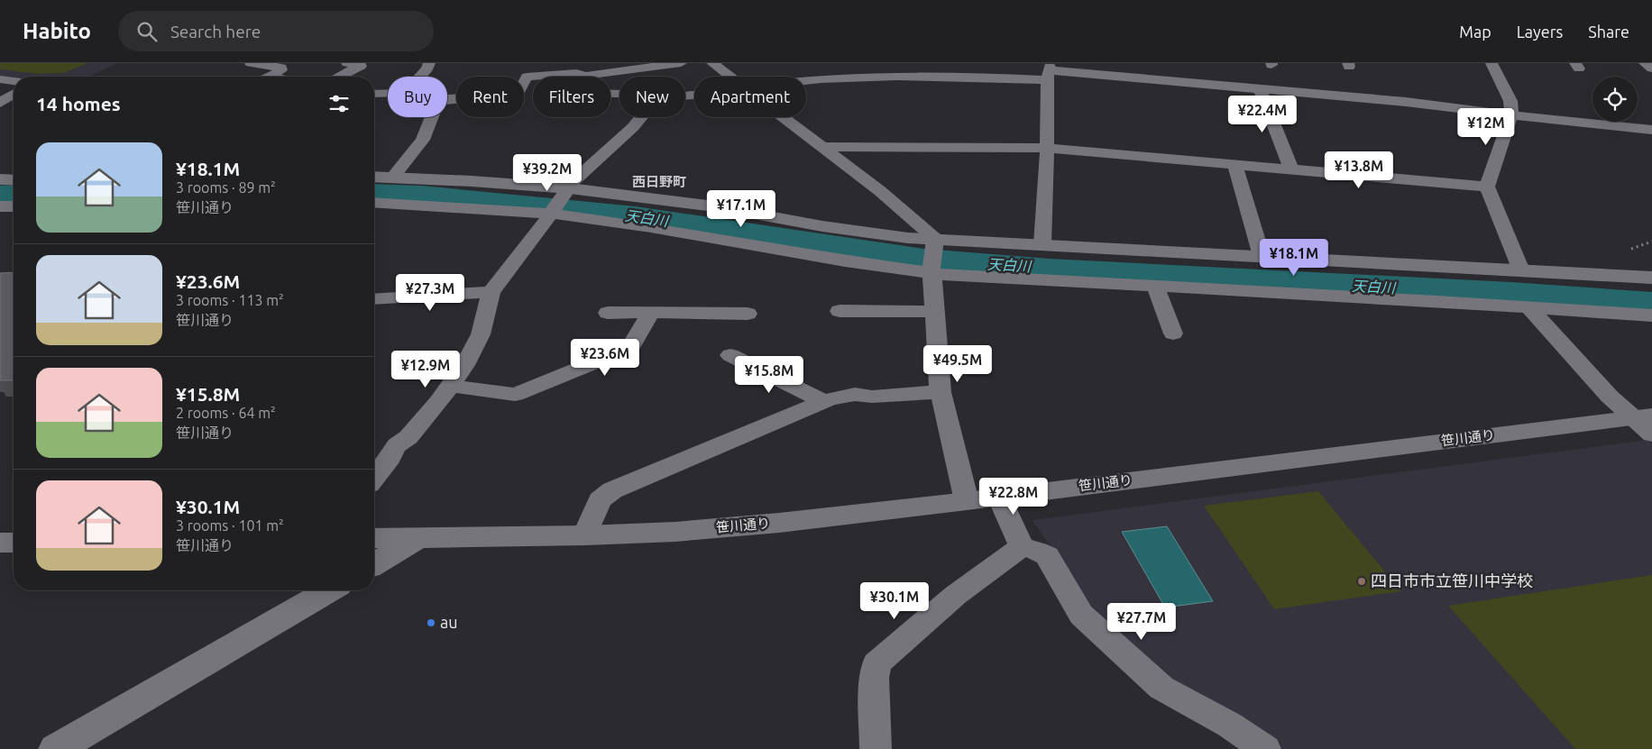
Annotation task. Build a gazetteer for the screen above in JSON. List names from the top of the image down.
{
  "streets": {
    "street": ["笹川通り"]
  },
  "districts": ["西日野町"],
  "water": ["天白川"],
  "places": ["四日市市立笹川中学校", "au"],
  "page": {
    "header": "Habito",
    "search": "Search here",
    "nav": ["Map", "Layers", "Share"],
    "chip": [
      "Buy",
      "Rent",
      "Filters",
      "New",
      "Apartment"
    ],
    "heading": "14 homes",
    "price": [
      "¥22.4M",
      "¥12M",
      "¥13.8M",
      "¥39.2M",
      "¥17.1M",
      "¥18.1M",
      "¥27.3M",
      "¥23.6M",
      "¥49.5M",
      "¥12.9M",
      "¥15.8M",
      "¥22.8M",
      "¥30.1M",
      "¥27.7M"
    ],
    "list": [
      {
        "name": "¥18.1M",
        "note": "3 rooms · 89 m² · 笹川通り"
      },
      {
        "name": "¥23.6M",
        "note": "3 rooms · 113 m² · 笹川通り"
      },
      {
        "name": "¥15.8M",
        "note": "2 rooms · 64 m² · 笹川通り"
      },
      {
        "name": "¥30.1M",
        "note": "3 rooms · 101 m² · 笹川通り"
      }
    ]
  }
}
